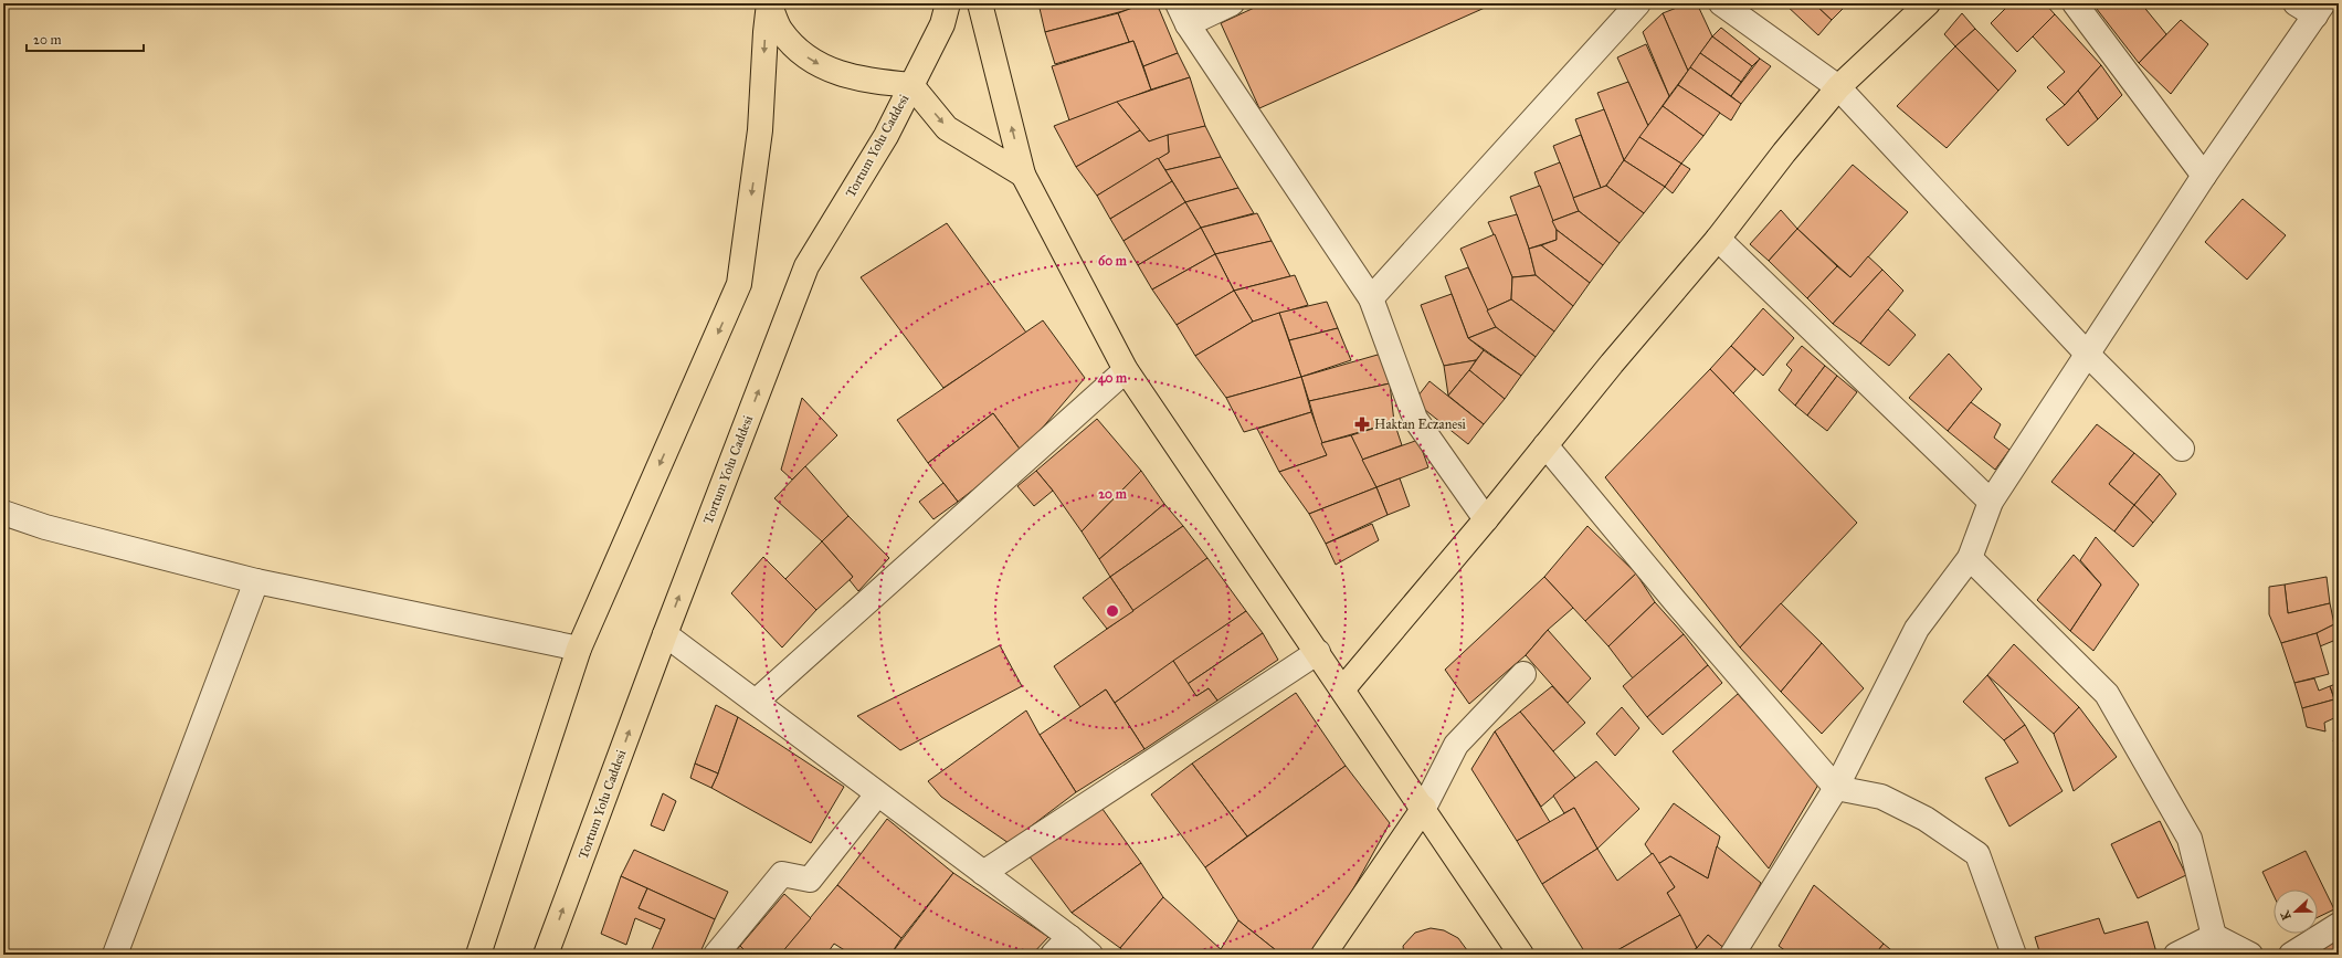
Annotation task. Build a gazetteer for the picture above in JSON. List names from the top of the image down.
{
  "streets": {
    "main road": ["Tortum Yolu Caddesi"]
  },
  "places": {
    "pharmacy": ["Haktan Eczanesi"]
  },
  "scale_bar": "20 m",
  "north": "left",
  "rings": ["60 m", "40 m", "20 m"]
}
